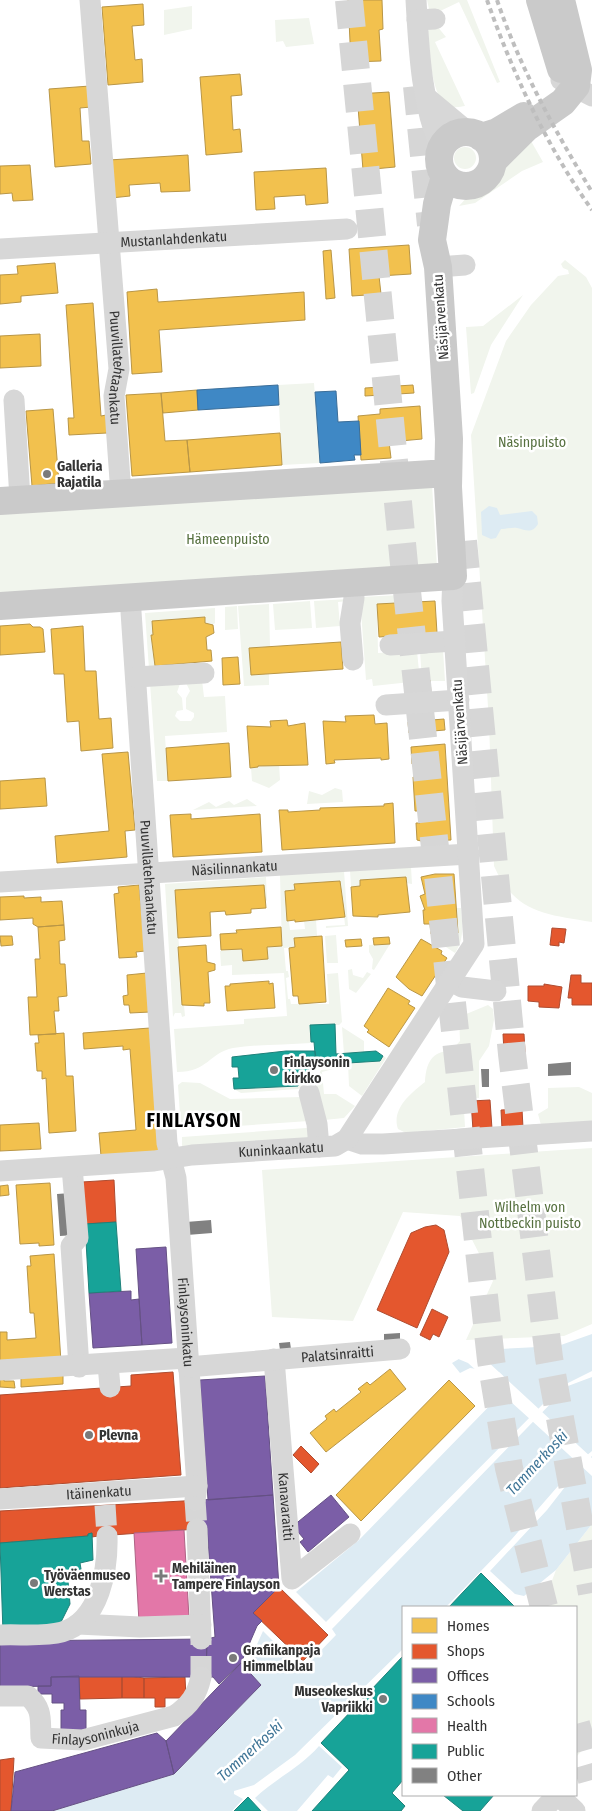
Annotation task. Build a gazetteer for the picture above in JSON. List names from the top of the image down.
{
  "streets": {
    "main road": ["Näsijärvenkatu"],
    "street": [
      "Mustanlahdenkatu",
      "Puuvillatehtaankatu",
      "Näsilinnankatu",
      "Kuninkaankatu",
      "Finlaysoninkatu",
      "Palatsinraitti",
      "Itäinenkatu",
      "Kanavaraitti",
      "Finlaysoninkuja"
    ]
  },
  "crossings": [
    ["Mustanlahdenkatu", "Puuvillatehtaankatu"],
    ["Näsijärvenkatu", "Näsilinnankatu"],
    ["Näsijärvenkatu", "Kuninkaankatu"],
    ["Puuvillatehtaankatu", "Näsilinnankatu"],
    ["Puuvillatehtaankatu", "Kuninkaankatu"],
    ["Puuvillatehtaankatu", "Finlaysoninkatu"],
    ["Kuninkaankatu", "Finlaysoninkatu"],
    ["Finlaysoninkatu", "Palatsinraitti"],
    ["Finlaysoninkatu", "Itäinenkatu"],
    ["Palatsinraitti", "Kanavaraitti"]
  ],
  "districts": ["FINLAYSON"],
  "water": ["Tammerkoski"],
  "parks": ["Näsinpuisto", "Hämeenpuisto", "Wilhelm von Nottbeckin puisto"],
  "places": {
    "other": [
      "Galleria Rajatila",
      "Finlaysonin kirkko",
      "Plevna",
      "Työväenmuseo Werstas",
      "Grafiikanpaja Himmelblau",
      "Museokeskus Vapriikki"
    ],
    "health": ["Mehiläinen Tampere Finlayson"]
  },
  "legend": [
    "Homes",
    "Shops",
    "Offices",
    "Schools",
    "Health",
    "Public",
    "Other"
  ]
}
